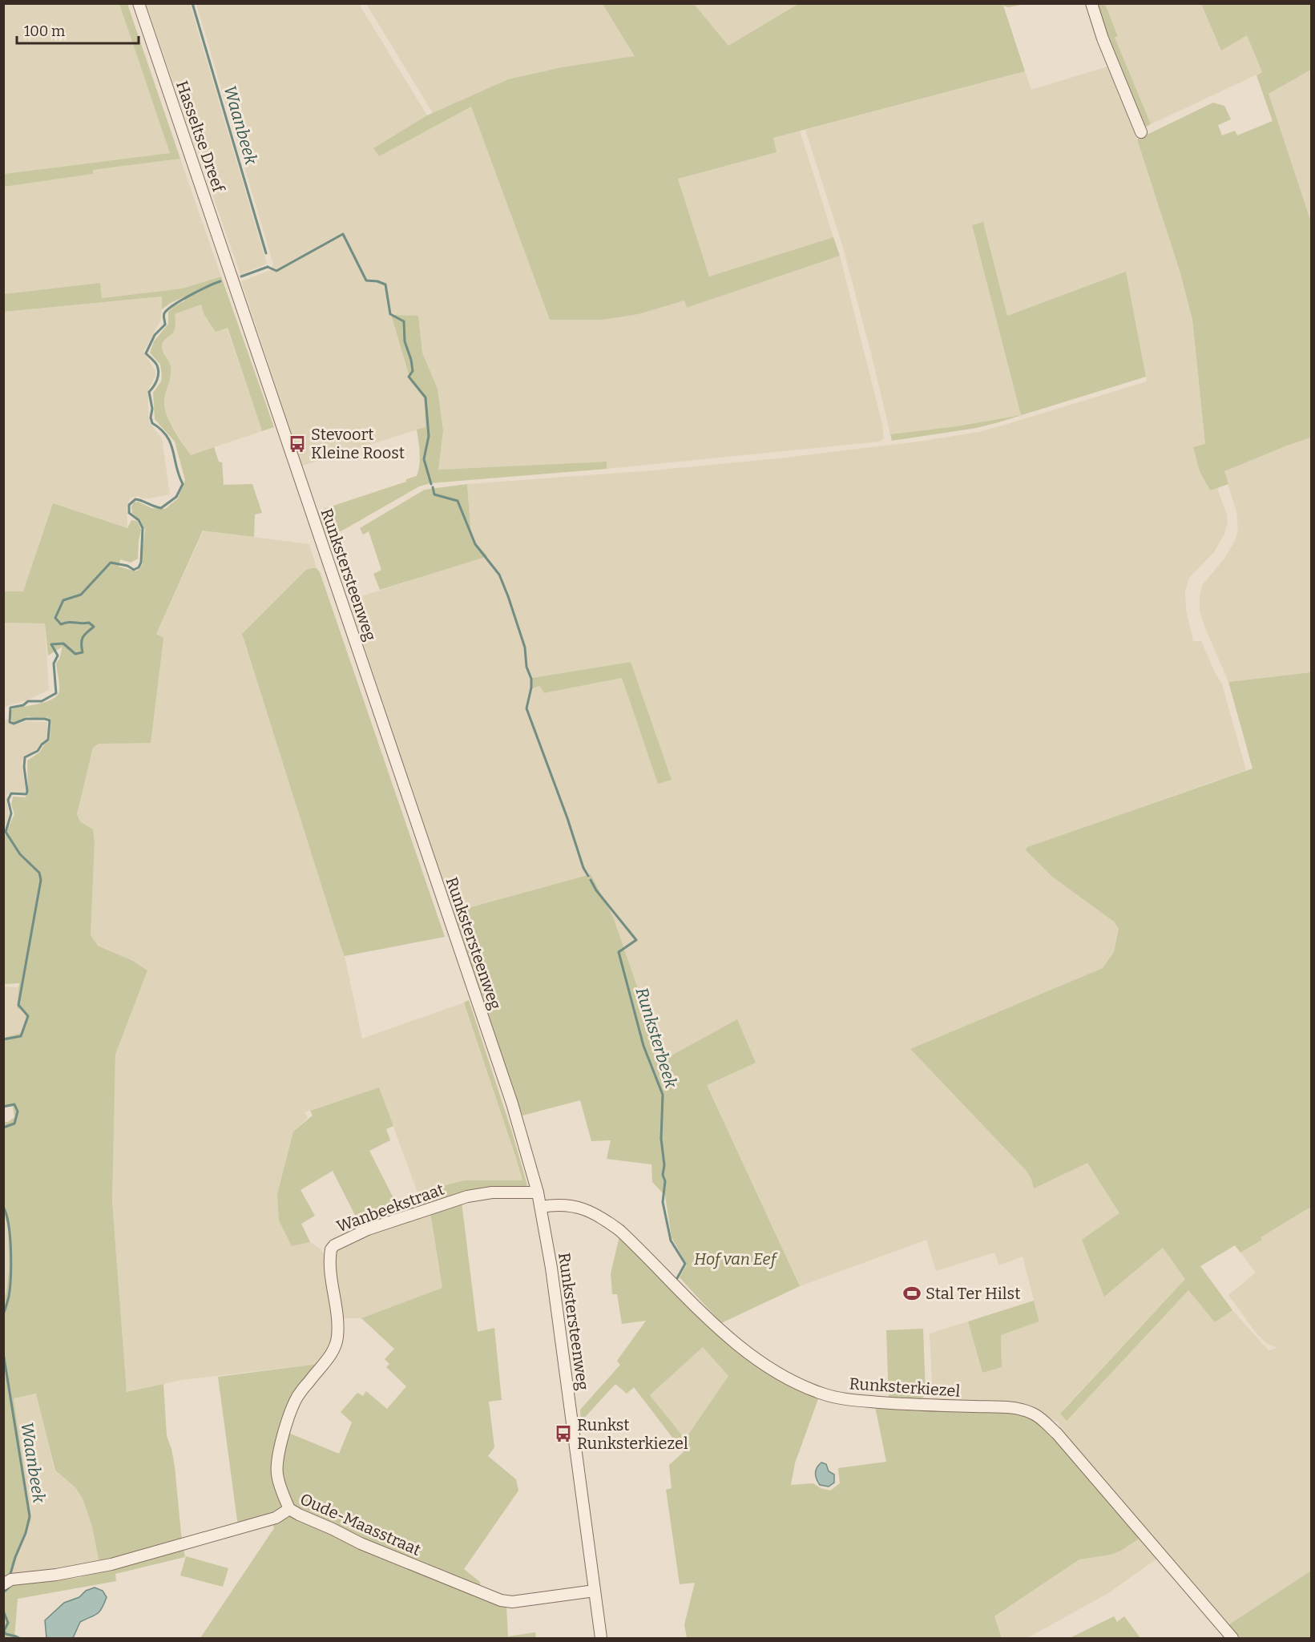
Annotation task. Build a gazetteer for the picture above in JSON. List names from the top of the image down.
{
  "streets": {
    "street": [
      "Hasseltse Dreef",
      "Runkstersteenweg",
      "Wanbeekstraat",
      "Runksterkiezel",
      "Oude-Maasstraat"
    ]
  },
  "crossings": [
    ["Hasseltse Dreef", "Runkstersteenweg"],
    ["Runkstersteenweg", "Wanbeekstraat"],
    ["Runkstersteenweg", "Runksterkiezel"],
    ["Runkstersteenweg", "Oude-Maasstraat"],
    ["Wanbeekstraat", "Oude-Maasstraat"]
  ],
  "water": ["Waanbeek", "Runksterbeek"],
  "parks": ["Hof van Eef"],
  "places": {
    "bus stop": ["Stevoort Kleine Roost", "Runkst Runksterkiezel"],
    "sports": ["Stal Ter Hilst"]
  },
  "scale_bar": "100 m"
}
